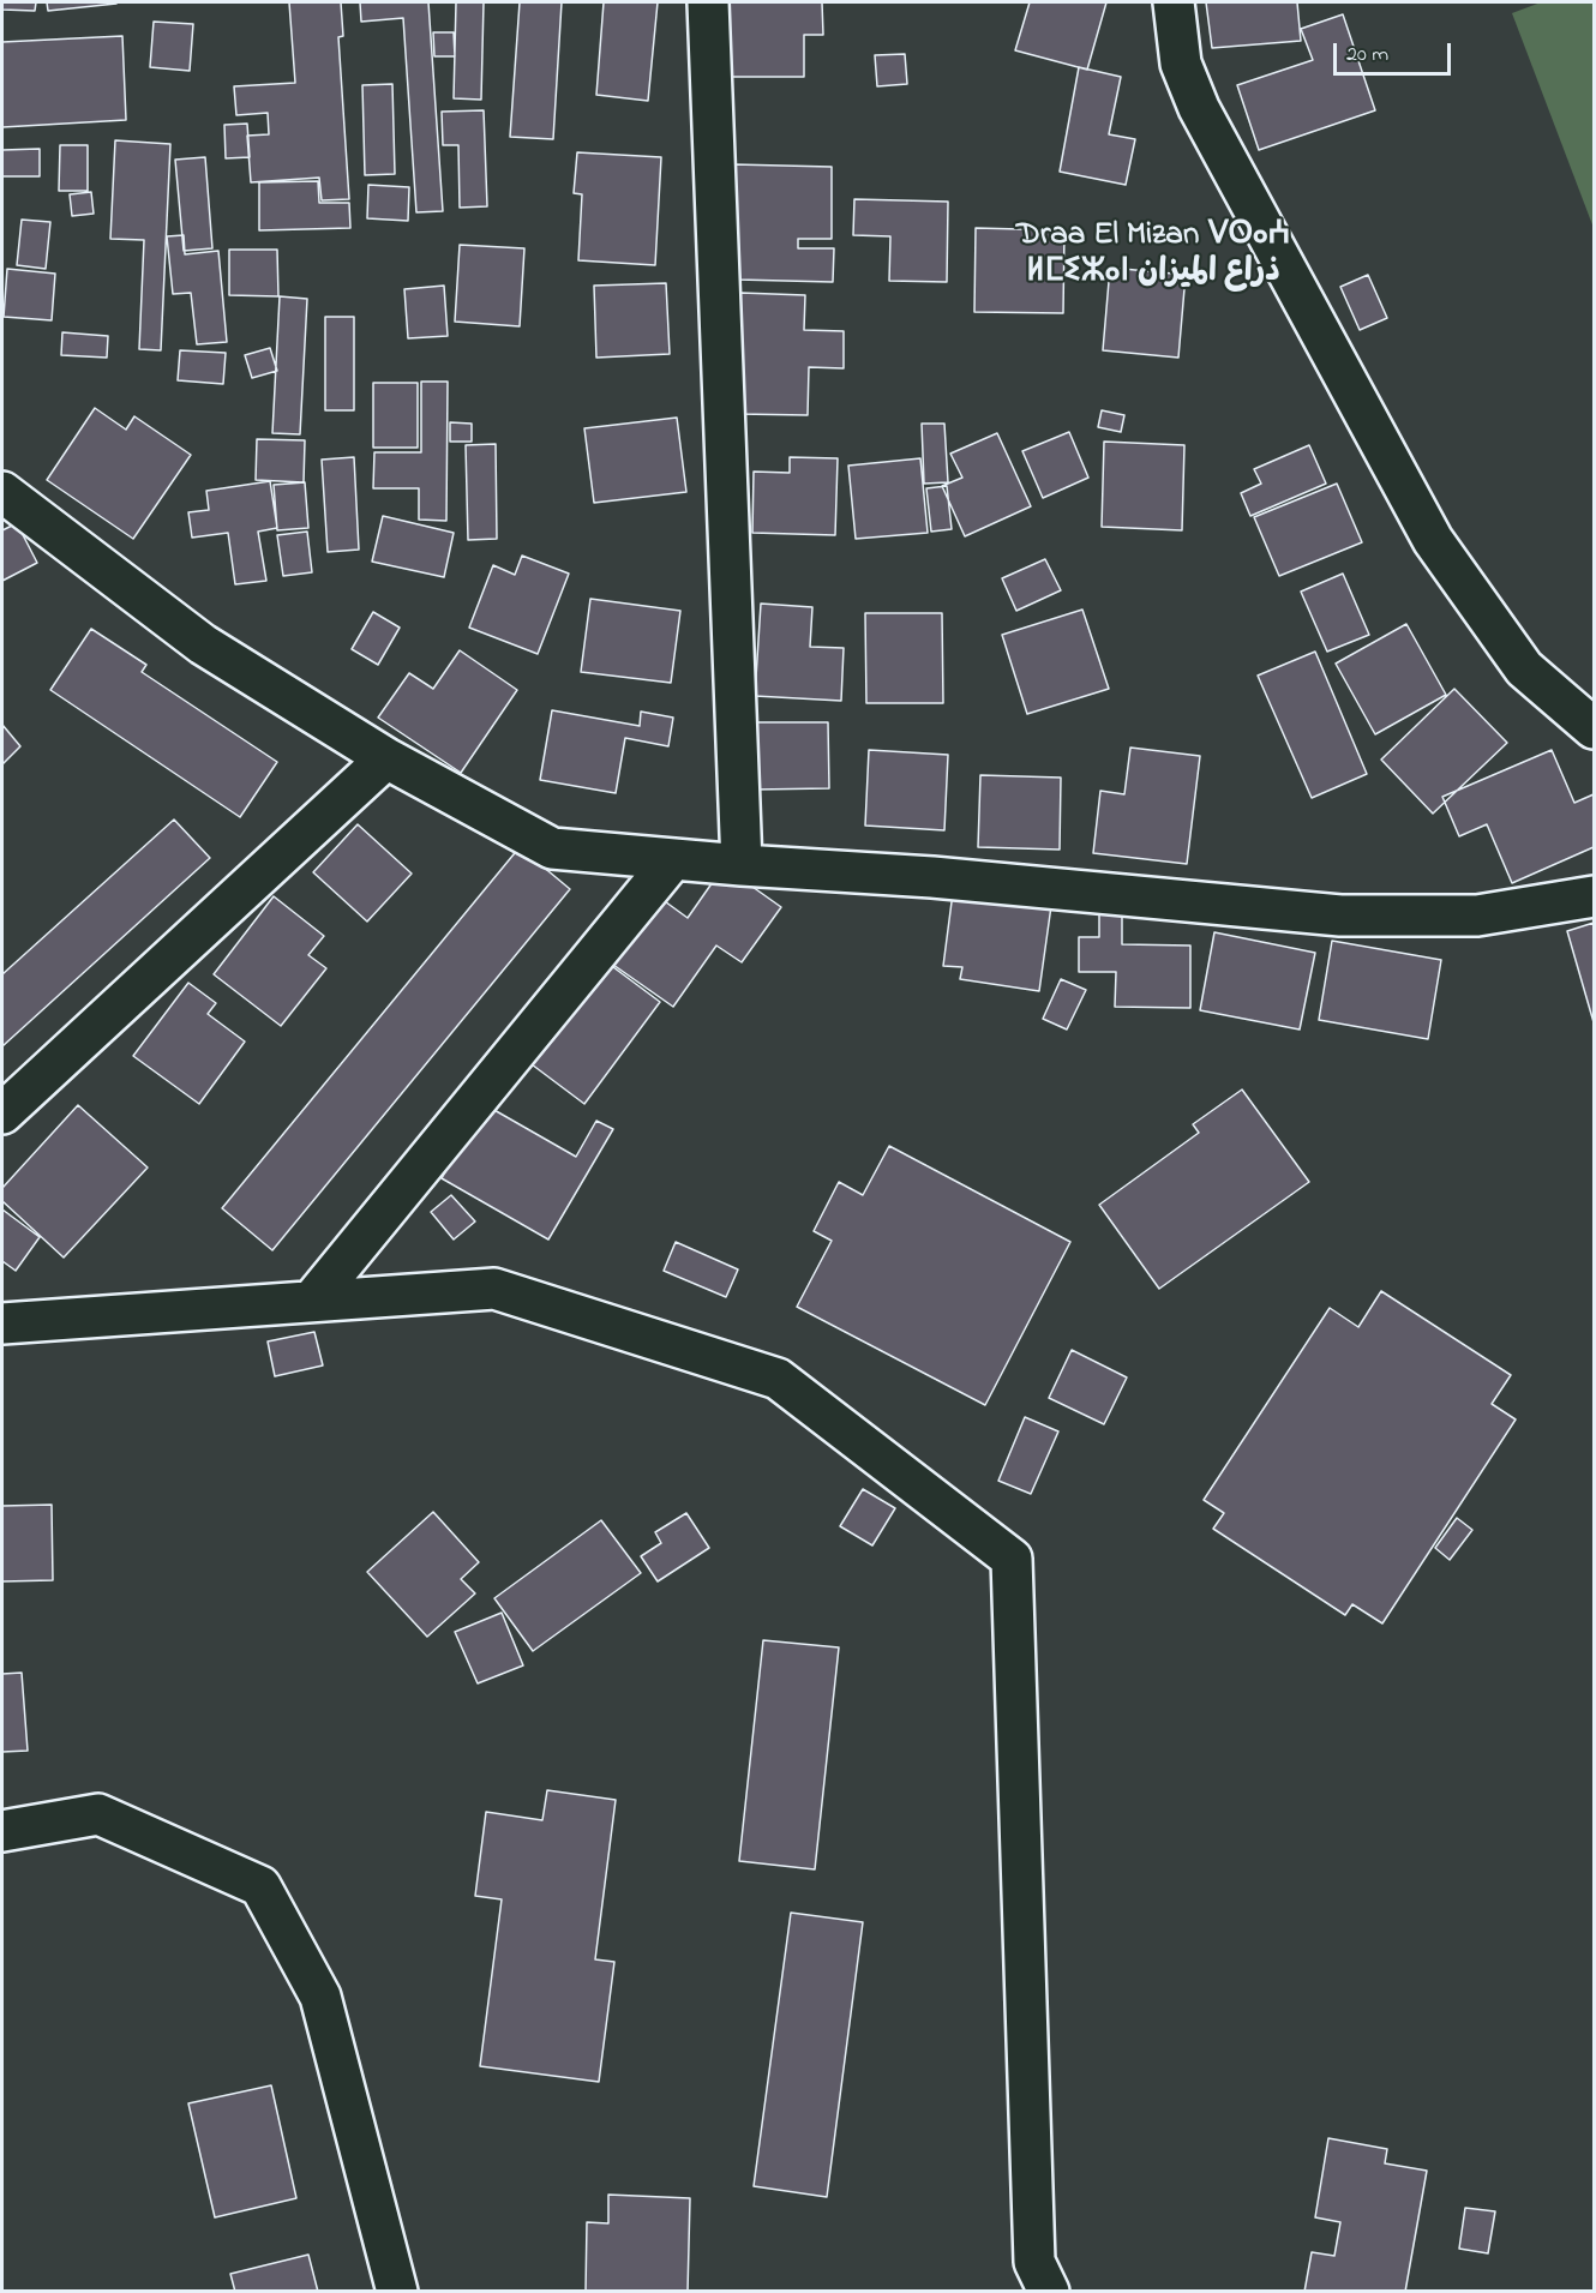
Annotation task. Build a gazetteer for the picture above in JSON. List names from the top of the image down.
{
  "districts": ["Draa El Mizan ⴸⵔⴰⵄ ⵍⵎⵉⵣⴰⵏ ذراع الميزان"],
  "scale_bar": "20 m"
}
